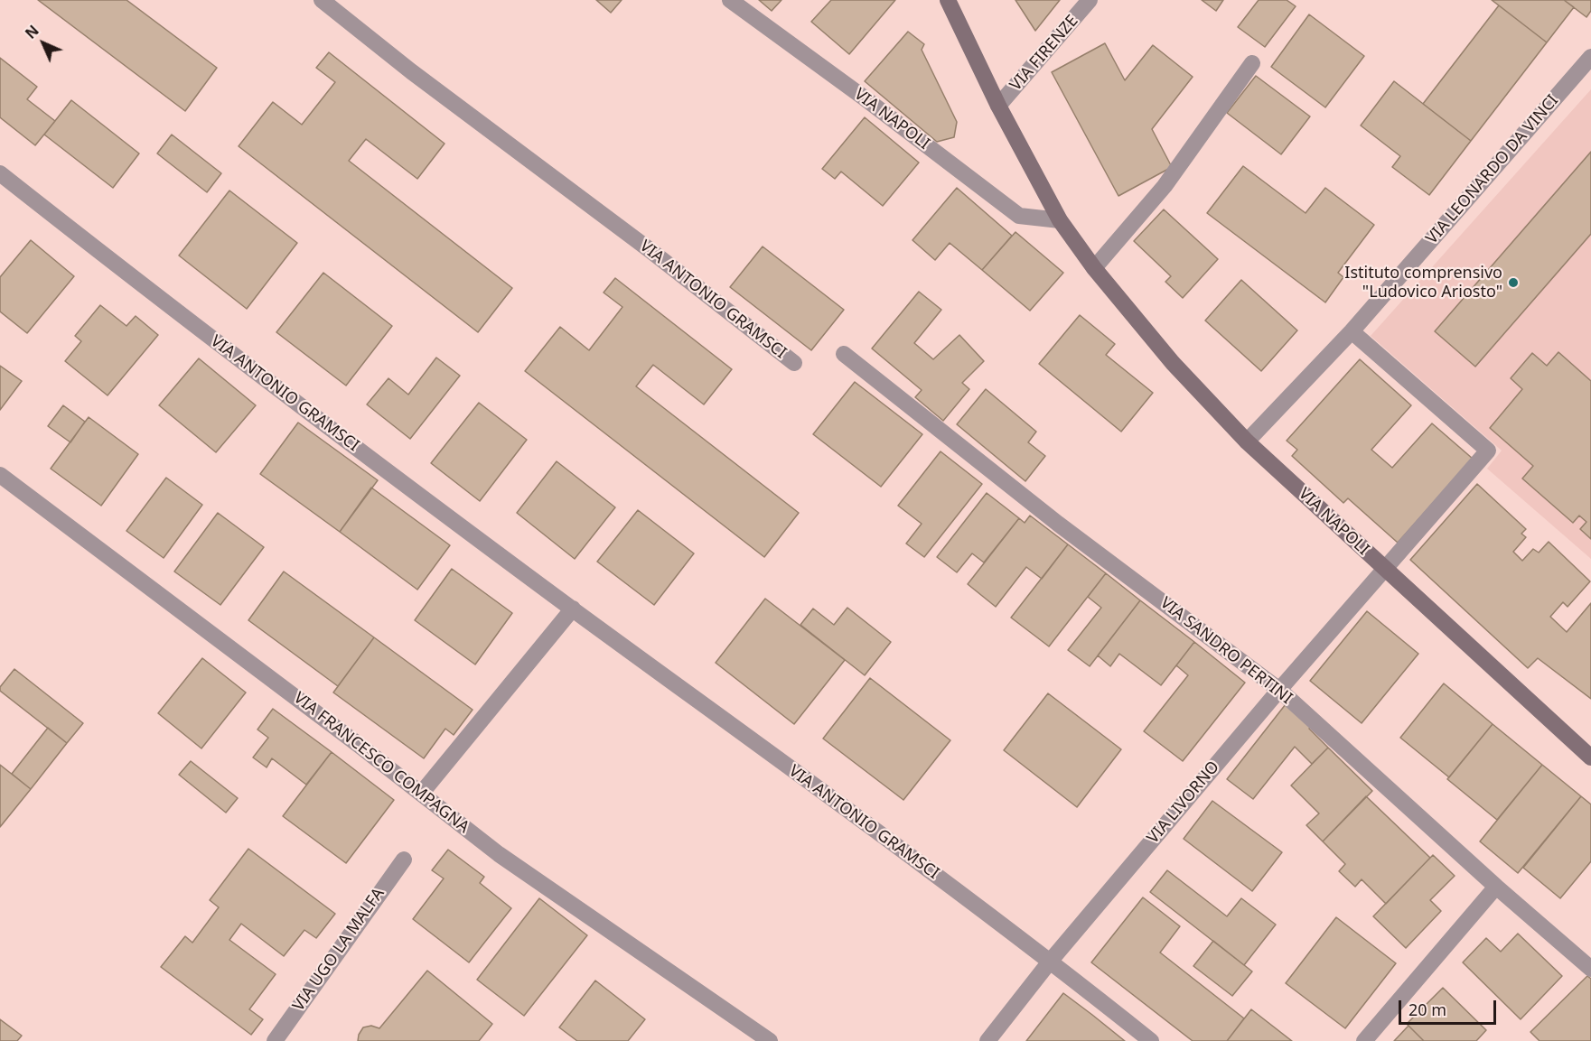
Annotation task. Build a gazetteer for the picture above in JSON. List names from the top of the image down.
{
  "streets": {
    "main road": ["VIA NAPOLI"],
    "street": [
      "VIA FIRENZE",
      "VIA LEONARDO DA VINCI",
      "VIA ANTONIO GRAMSCI",
      "VIA SANDRO PERTINI",
      "VIA FRANCESCO COMPAGNA",
      "VIA LIVORNO",
      "VIA UGO LA MALFA"
    ]
  },
  "crossings": [
    ["VIA FIRENZE", "VIA NAPOLI"],
    ["VIA NAPOLI", "VIA LEONARDO DA VINCI"],
    ["VIA NAPOLI", "VIA LIVORNO"],
    ["VIA ANTONIO GRAMSCI", "VIA LIVORNO"],
    ["VIA SANDRO PERTINI", "VIA LIVORNO"]
  ],
  "places": ["Istituto comprensivo \"Ludovico Ariosto\""],
  "scale_bar": "20 m",
  "north": "top left"
}
